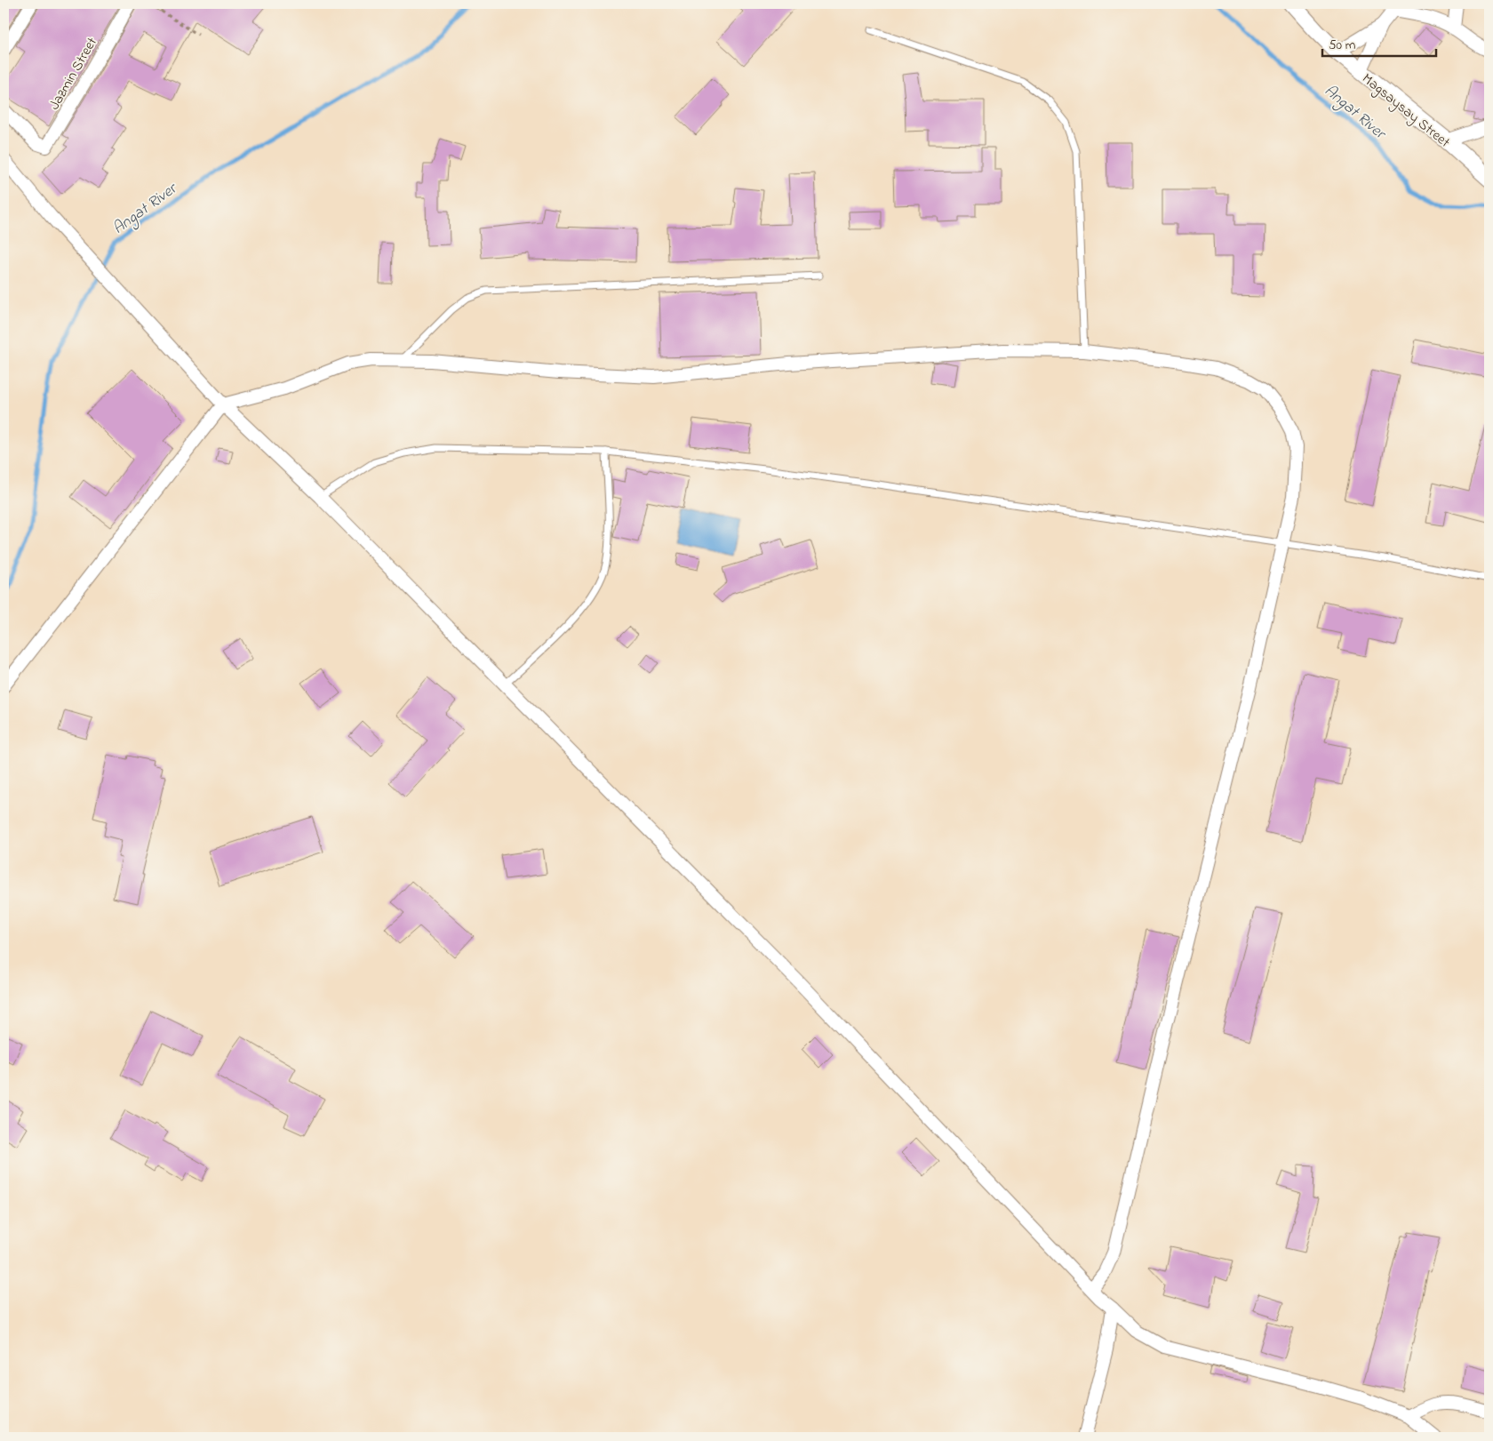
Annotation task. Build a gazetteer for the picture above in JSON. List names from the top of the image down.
{
  "streets": {
    "street": ["Jazmin Street", "Magsaysay Street"]
  },
  "water": ["Angat River"],
  "scale_bar": "50 m"
}
